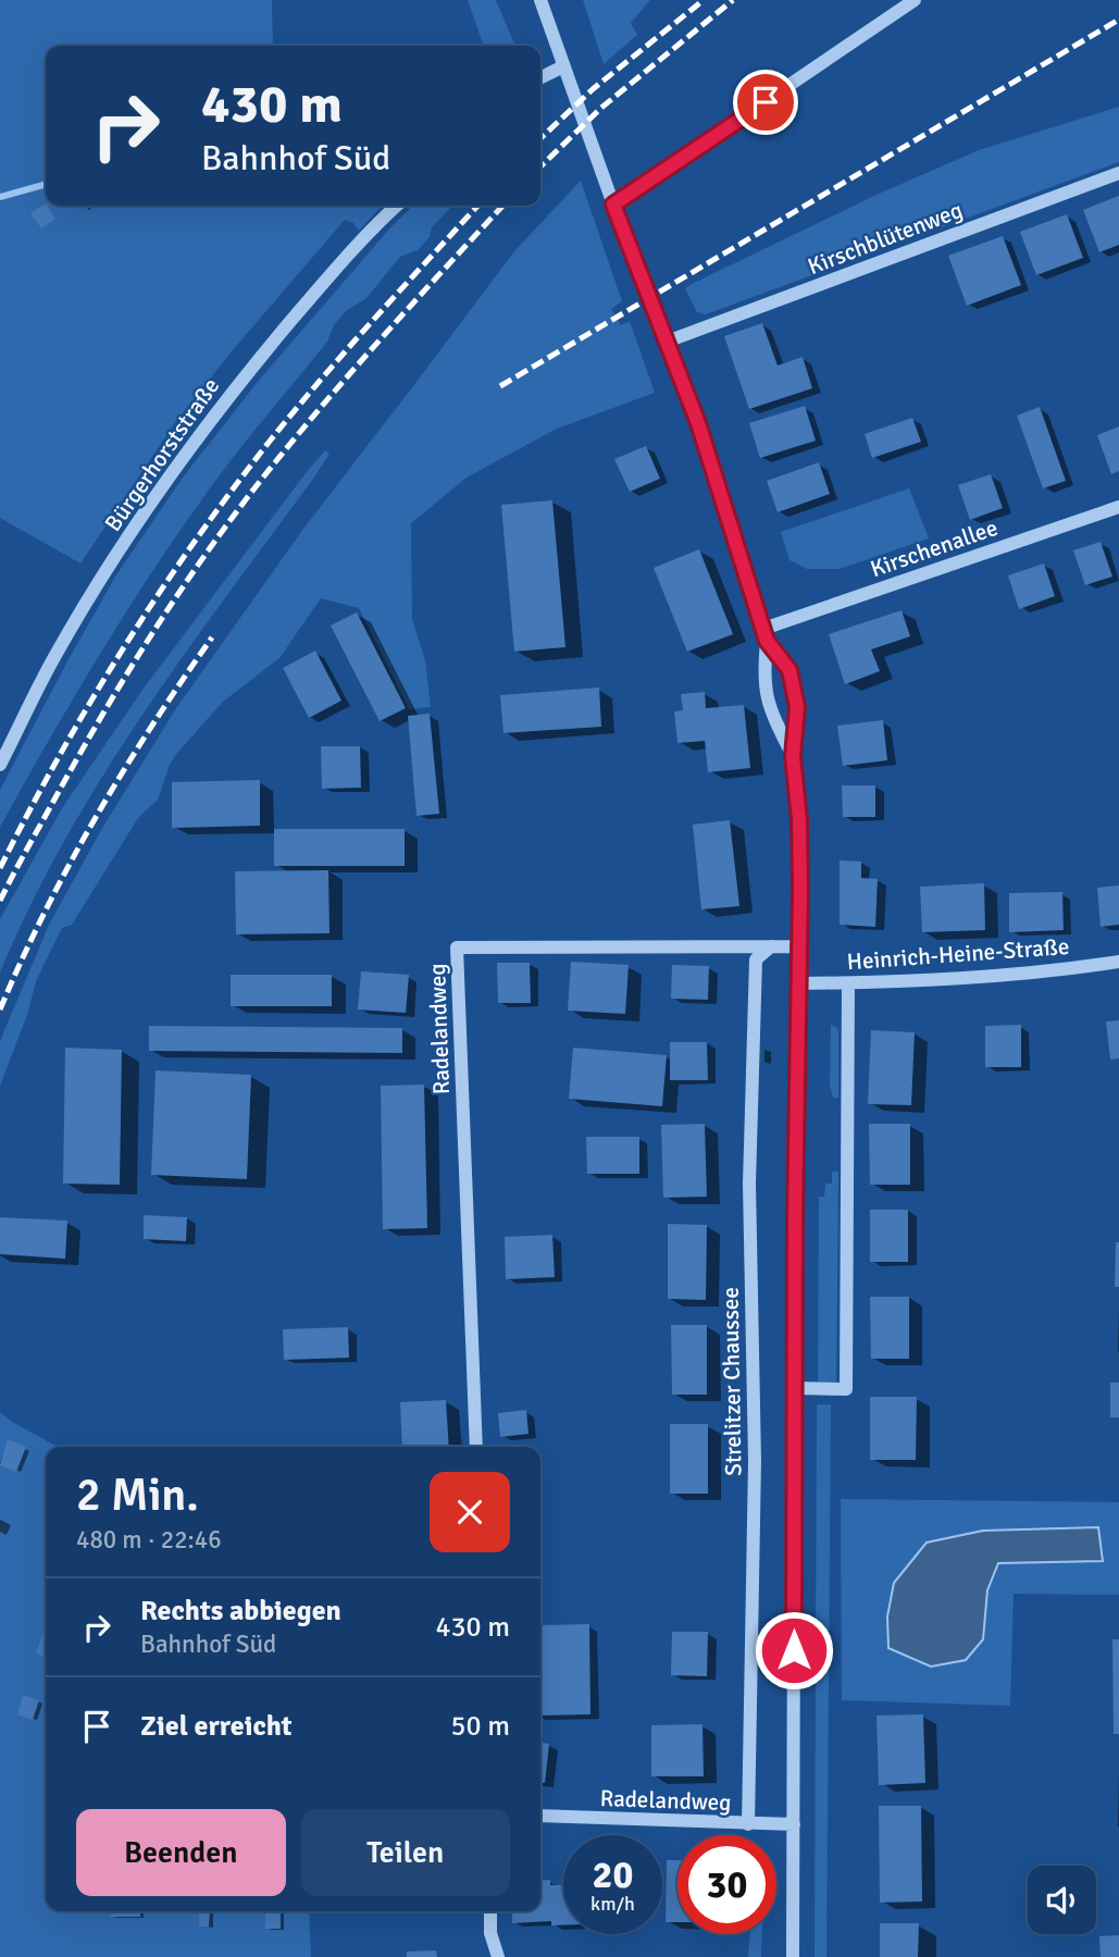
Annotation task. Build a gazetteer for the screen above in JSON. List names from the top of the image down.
{
  "streets": {
    "street": [
      "Kirschblütenweg",
      "Bürgerhorststraße",
      "Kirschenallee",
      "Heinrich-Heine-Straße",
      "Radelandweg",
      "Strelitzer Chaussee"
    ]
  },
  "crossings": [
    ["Radelandweg", "Strelitzer Chaussee"]
  ],
  "page": {
    "turn": ["430 m", "Bahnhof Süd"],
    "heading": ["2 Min.", "480 m · 22:46"],
    "list": [
      {
        "name": "Rechts abbiegen",
        "note": "Bahnhof Süd",
        "value": "430 m"
      },
      {
        "name": "Ziel erreicht",
        "value": "50 m"
      }
    ],
    "buttons": ["Beenden", "Teilen"],
    "speed": "20 km/h",
    "limit": "30"
  }
}
